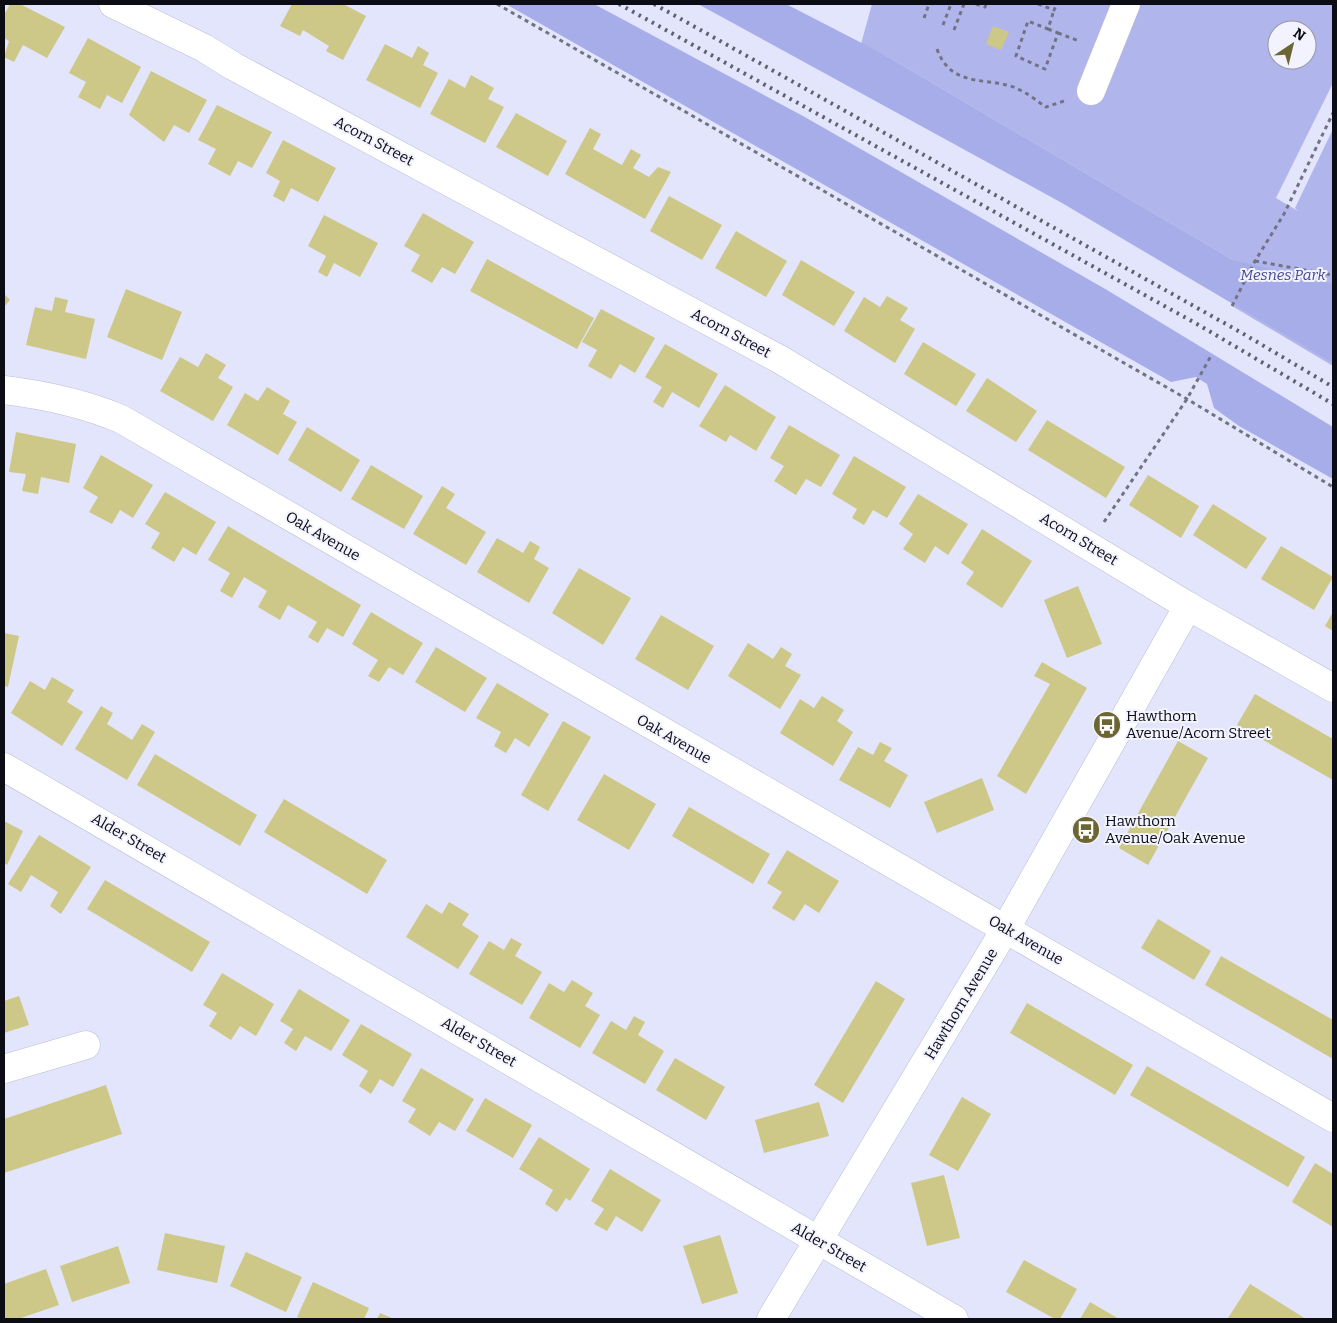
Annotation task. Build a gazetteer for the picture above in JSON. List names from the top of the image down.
{
  "streets": {
    "street": [
      "Acorn Street",
      "Oak Avenue",
      "Alder Street",
      "Hawthorn Avenue"
    ]
  },
  "crossings": [
    ["Acorn Street", "Hawthorn Avenue"],
    ["Oak Avenue", "Hawthorn Avenue"],
    ["Alder Street", "Hawthorn Avenue"]
  ],
  "parks": ["Mesnes Park"],
  "places": {
    "bus stop": ["Hawthorn Avenue/Acorn Street", "Hawthorn Avenue/Oak Avenue"]
  },
  "north": "top right"
}
